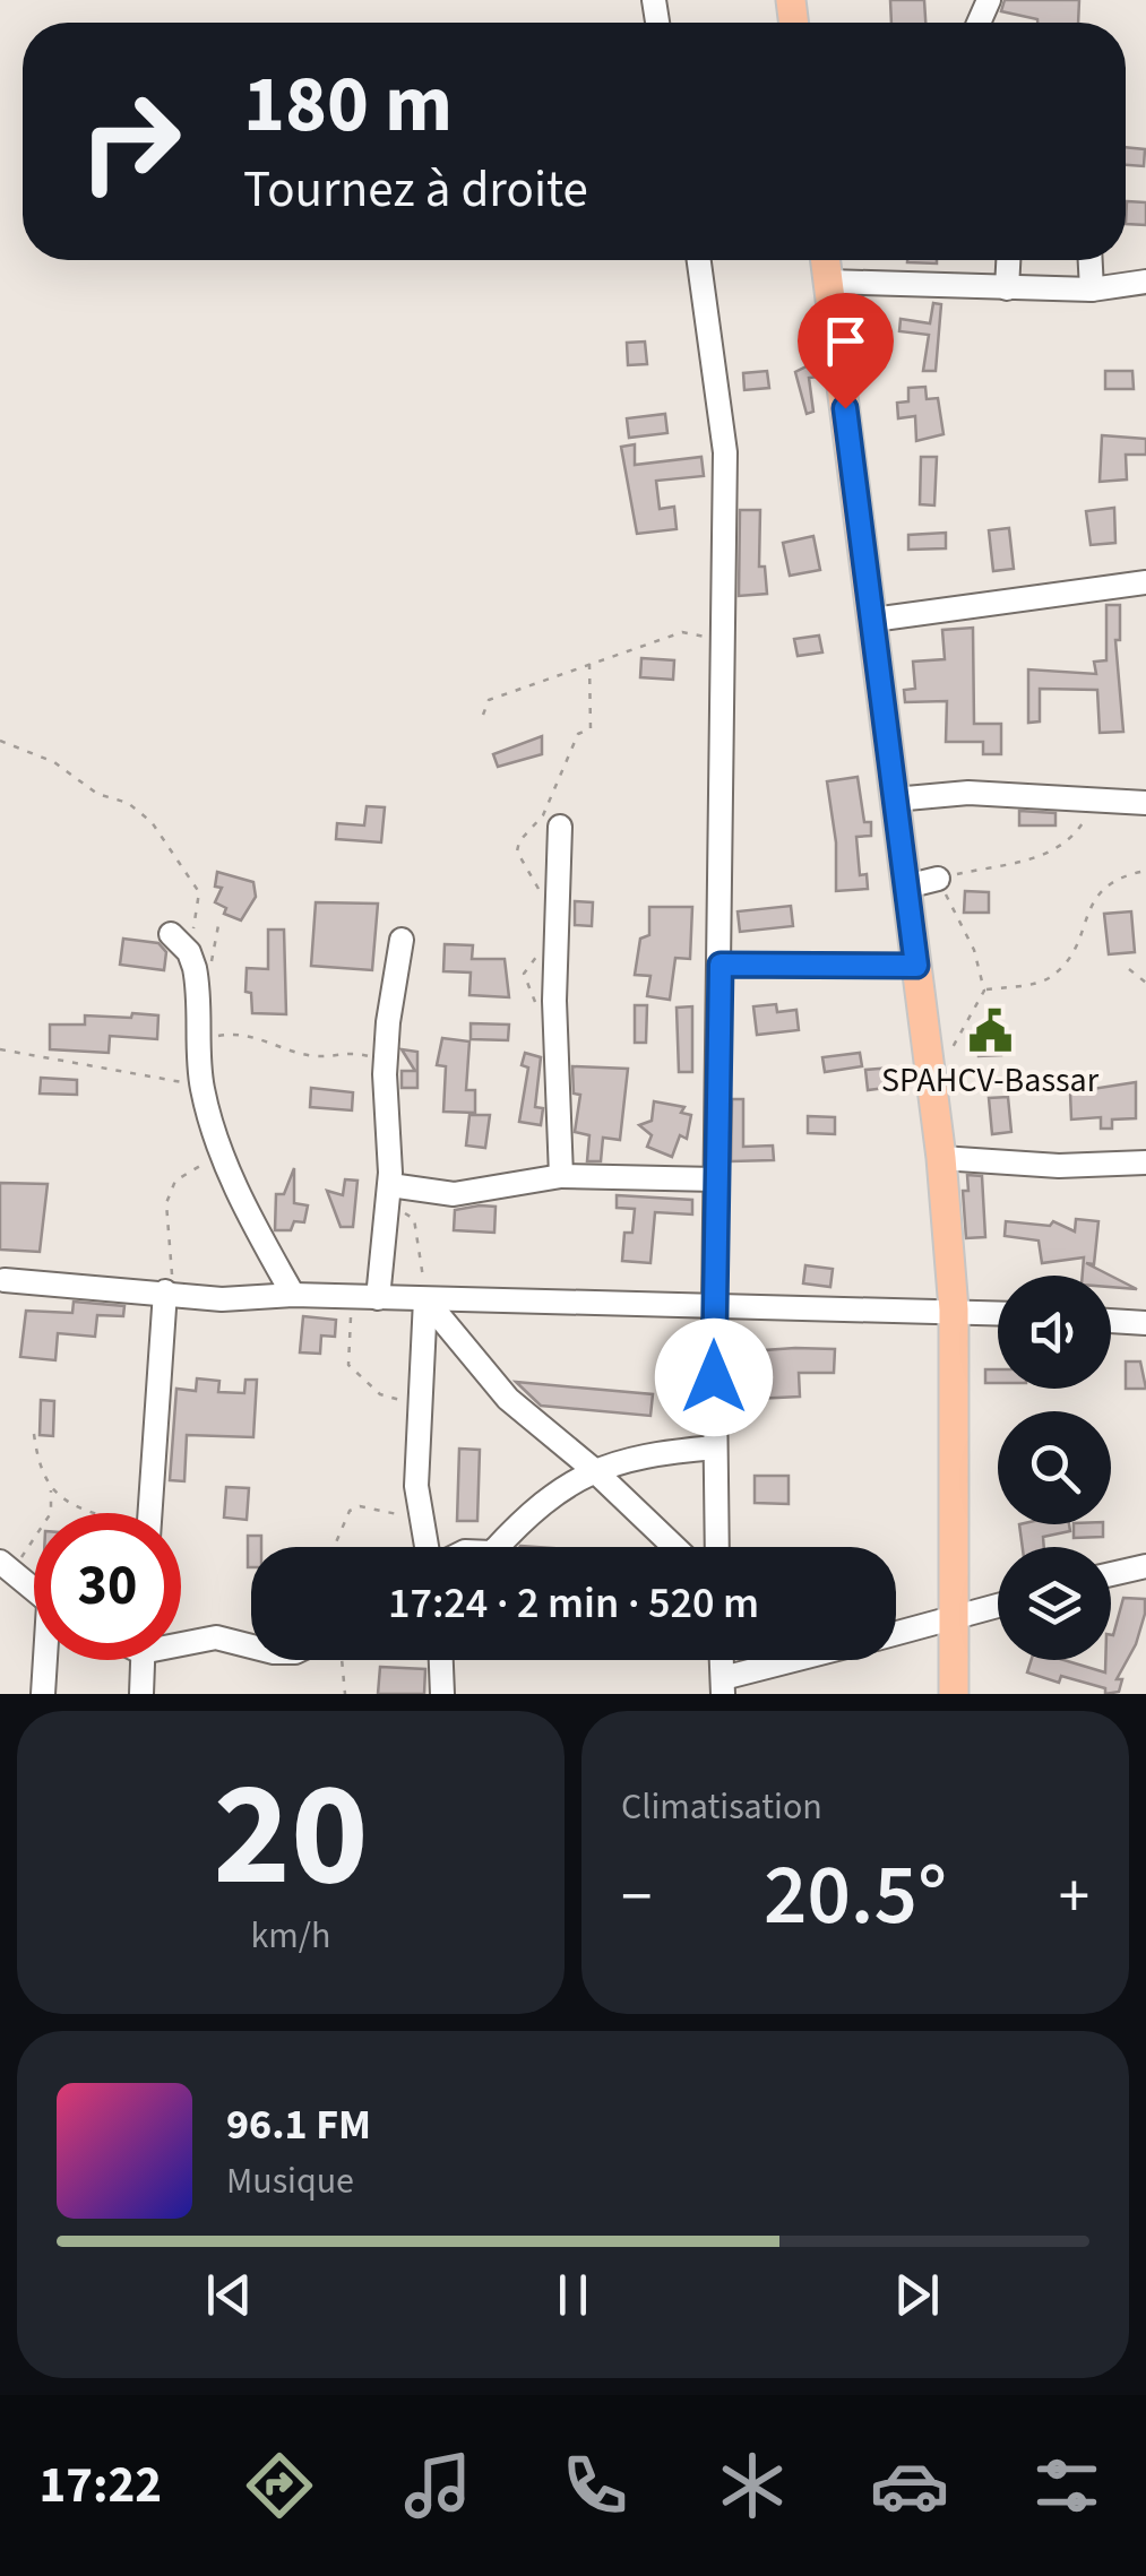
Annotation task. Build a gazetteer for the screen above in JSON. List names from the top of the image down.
{
  "places": {
    "public building": ["SPAHCV-Bassar"]
  },
  "page": {
    "turn": ["180 m", "Tournez à droite"],
    "limit": "30",
    "trip": "17:24 · 2 min · 520 m",
    "tile": [
      ["20", "km/h"],
      "Climatisation"
    ],
    "heat": ["−", "20.5°", "+"],
    "song": ["96.1 FM", "Musique"],
    "tabs": "17:22"
  }
}
